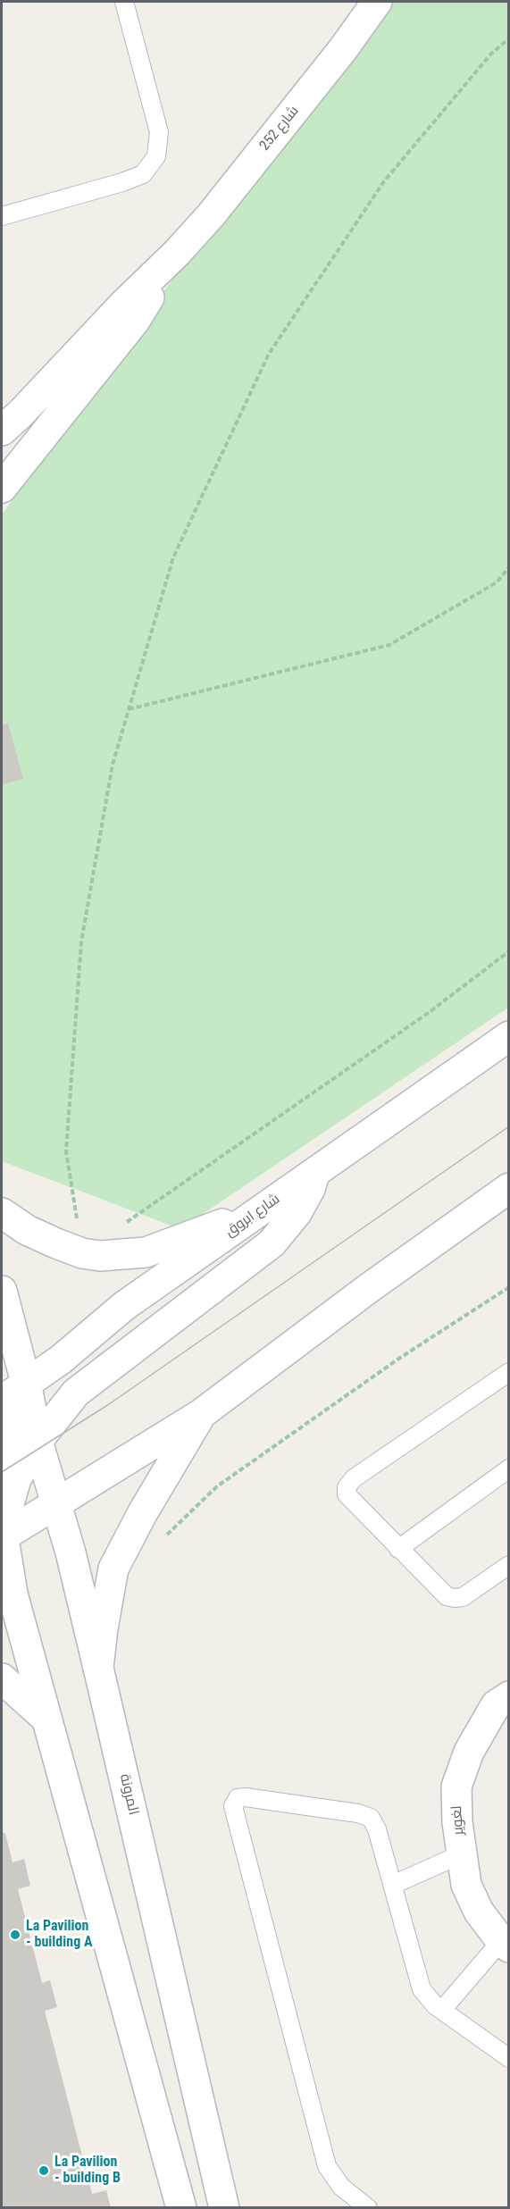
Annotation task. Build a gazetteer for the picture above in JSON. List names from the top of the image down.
{
  "streets": {
    "street": [
      "شارع 252",
      "شارع ابروق",
      "المرونة",
      "لغوير"
    ]
  },
  "crossings": [
    ["شارع ابروق", "المرونة"]
  ],
  "places": ["La Pavilion - building A", "La Pavilion - building B"]
}
